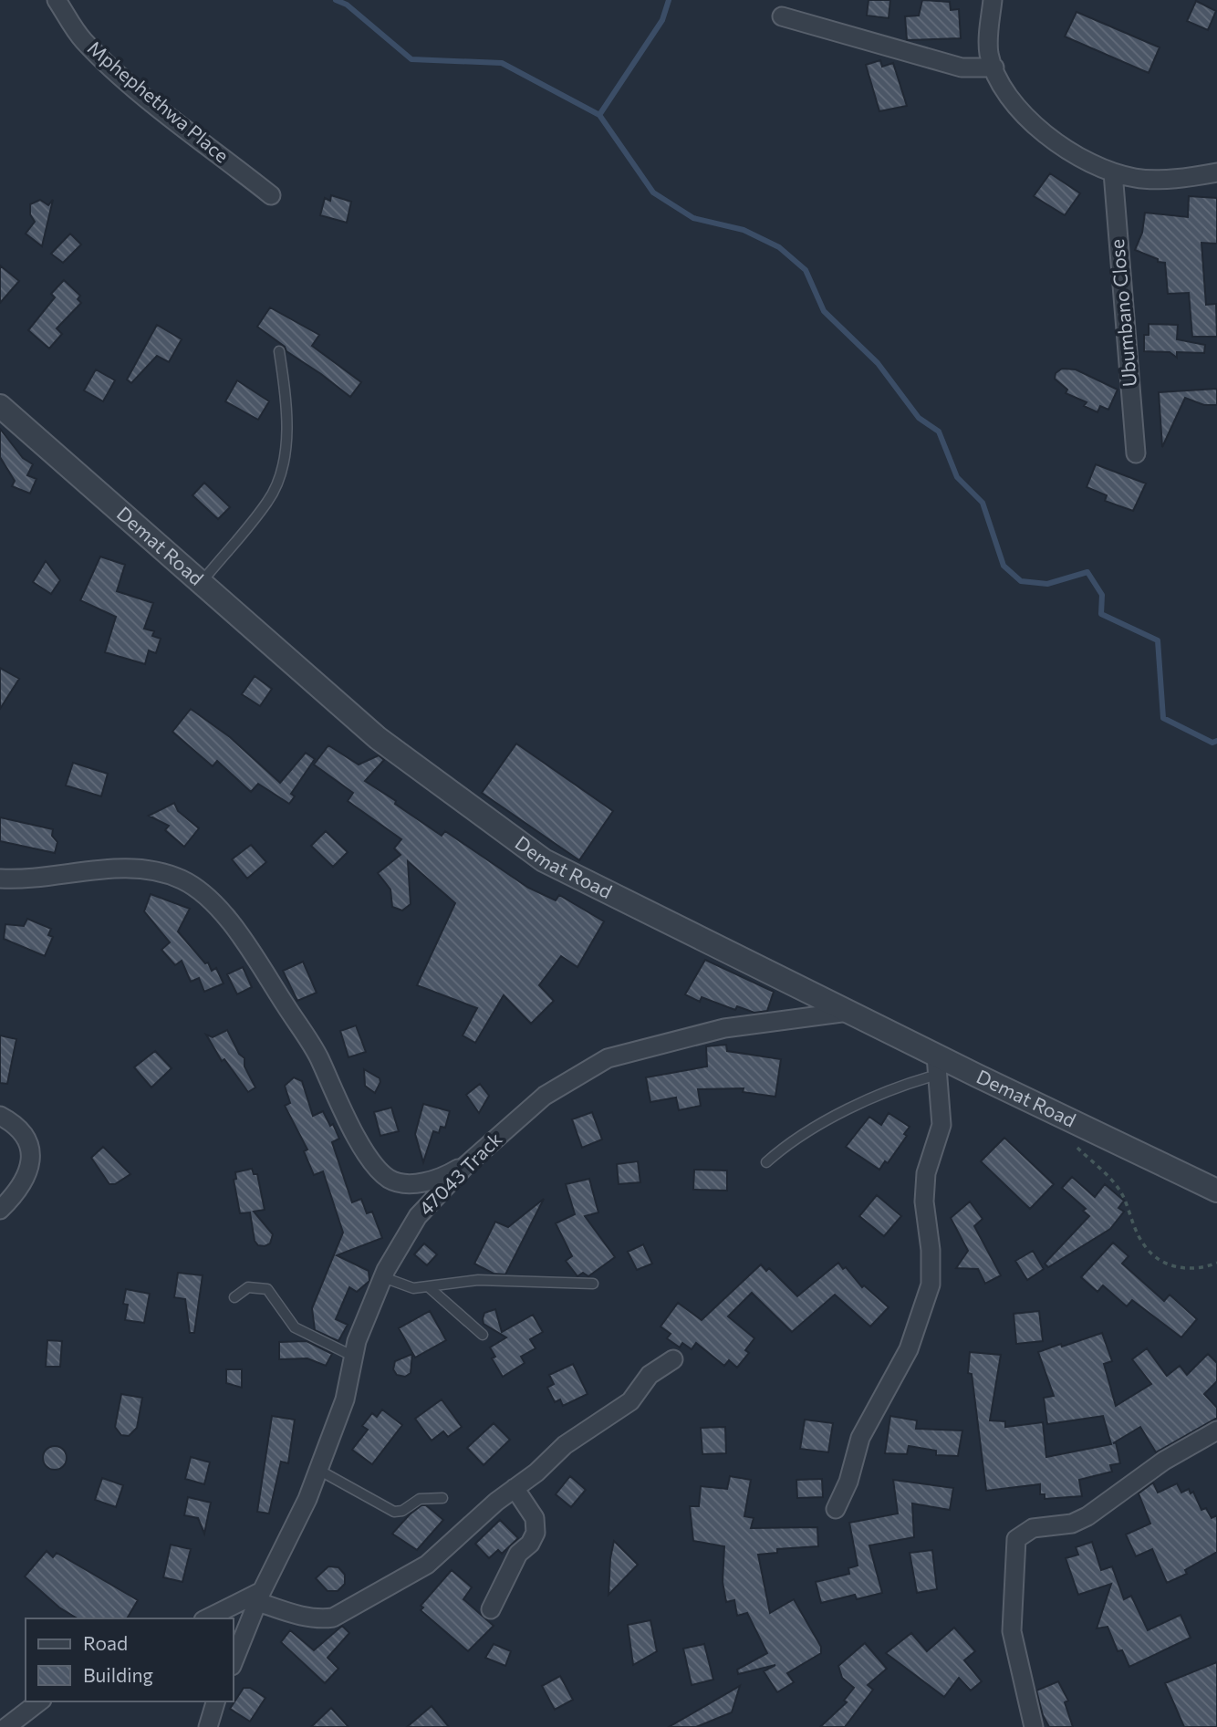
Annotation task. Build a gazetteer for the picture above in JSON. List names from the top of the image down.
{
  "streets": {
    "street": [
      "Mphephethwa Place",
      "Ubumbano Close",
      "Demat Road",
      "47043 Track"
    ]
  },
  "crossings": [
    ["Demat Road", "47043 Track"]
  ],
  "legend": ["Road", "Building"]
}
